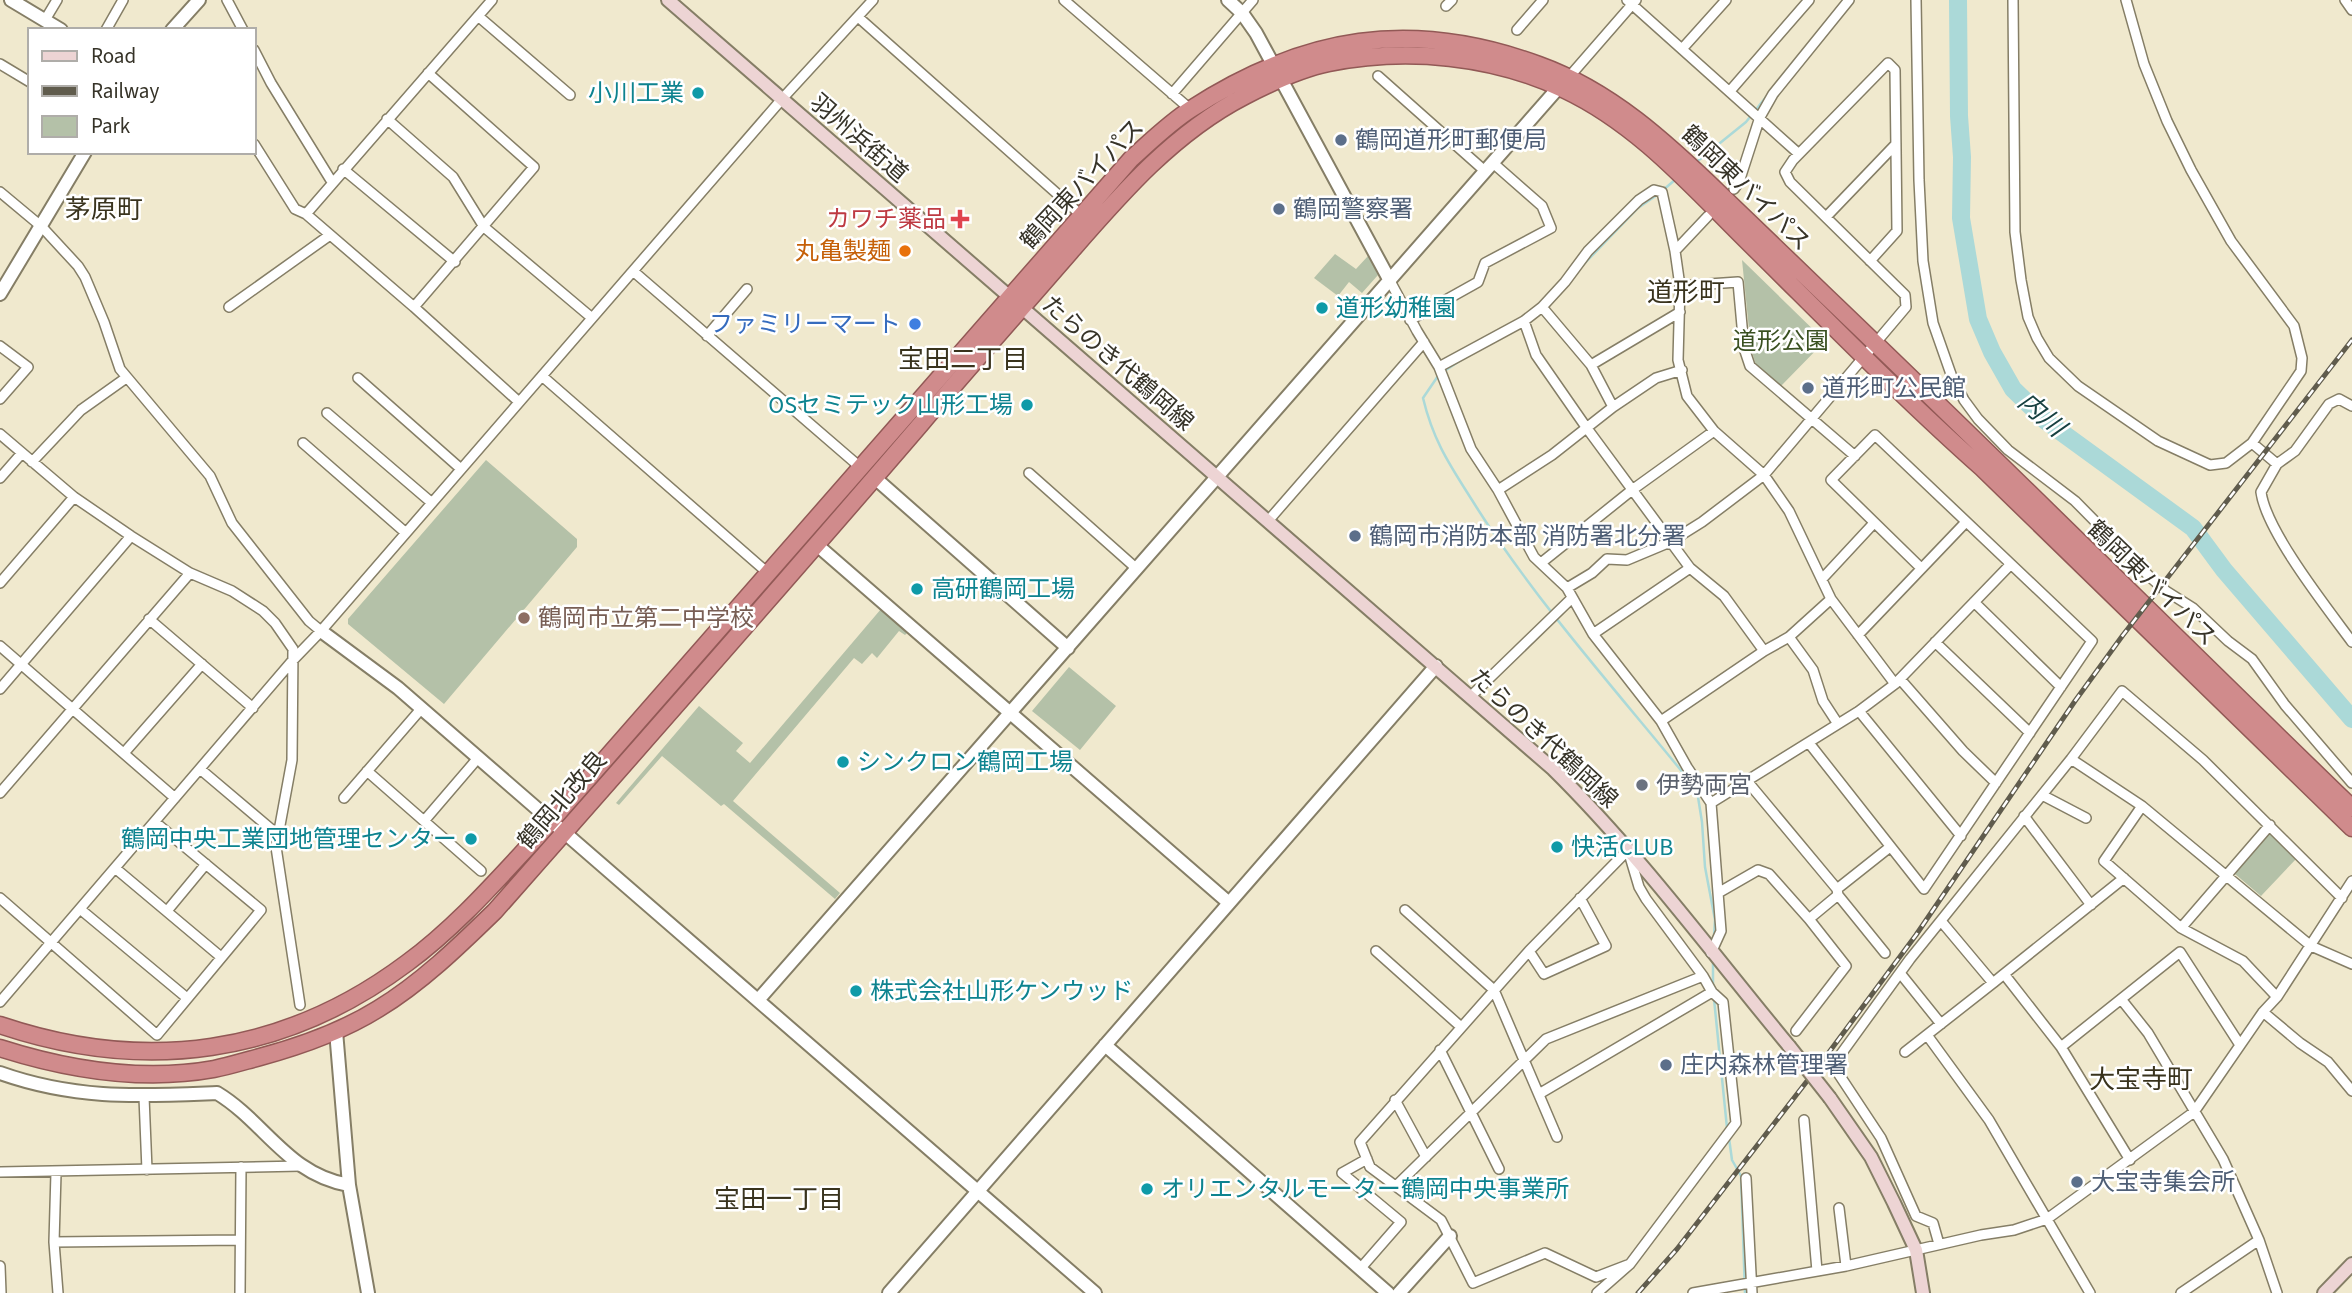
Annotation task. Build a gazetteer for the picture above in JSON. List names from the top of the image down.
{
  "streets": {
    "highway": ["鶴岡東バイパス", "鶴岡北改良"],
    "main road": ["羽州浜街道", "たらのき代鶴岡線"]
  },
  "crossings": [
    ["羽州浜街道", "鶴岡東バイパス"],
    ["羽州浜街道", "たらのき代鶴岡線"],
    ["羽州浜街道", "鶴岡北改良"],
    ["鶴岡東バイパス", "たらのき代鶴岡線"],
    ["鶴岡東バイパス", "鶴岡北改良"],
    ["たらのき代鶴岡線", "鶴岡北改良"]
  ],
  "districts": [
    "茅原町",
    "道形町",
    "宝田二丁目",
    "大宝寺町",
    "宝田一丁目"
  ],
  "water": ["内川"],
  "parks": ["道形公園"],
  "places": {
    "other": [
      "小川工業",
      "鶴岡道形町郵便局",
      "鶴岡警察署",
      "丸亀製麺",
      "道形幼稚園",
      "ファミリーマート",
      "道形町公民館",
      "OSセミテック山形工場",
      "鶴岡市消防本部 消防署北分署",
      "高研鶴岡工場",
      "鶴岡市立第二中学校",
      "シンクロン鶴岡工場",
      "伊勢両宮",
      "鶴岡中央工業団地管理センター",
      "快活CLUB",
      "株式会社山形ケンウッド",
      "庄内森林管理署",
      "大宝寺集会所",
      "オリエンタルモーター鶴岡中央事業所"
    ],
    "health": ["カワチ薬品"]
  },
  "legend": ["Road", "Railway", "Park"]
}
